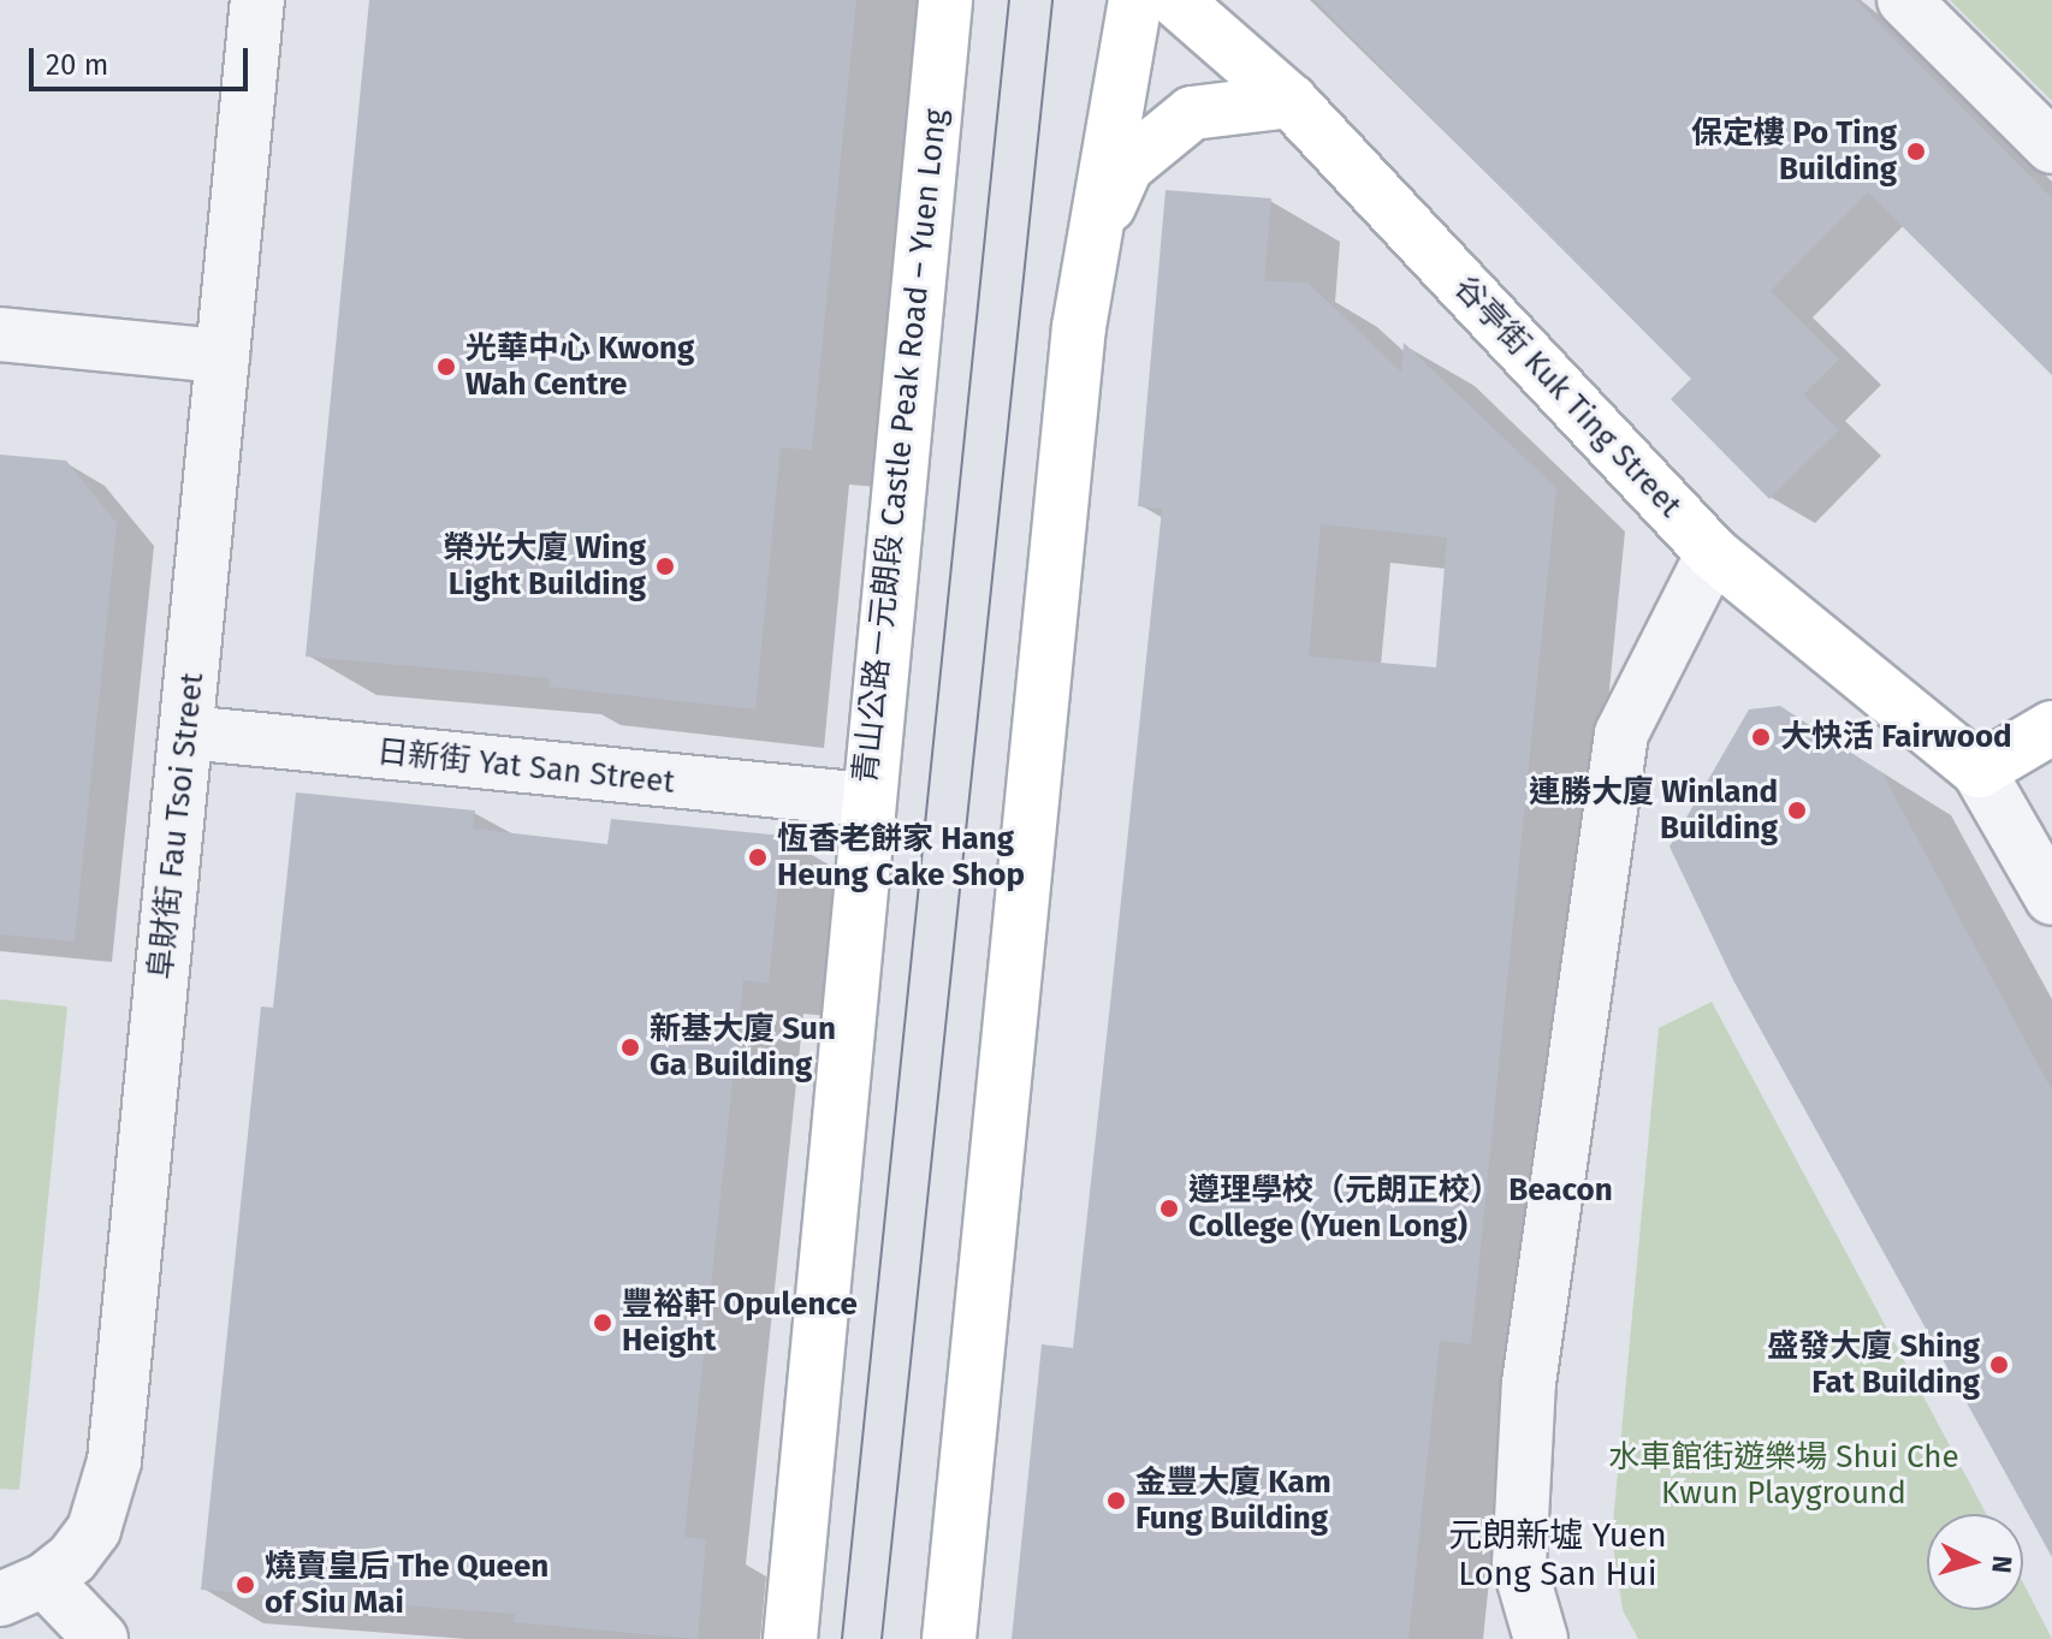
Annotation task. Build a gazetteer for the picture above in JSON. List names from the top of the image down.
{
  "streets": {
    "main road": ["谷亭街 Kuk Ting Street", "青山公路－元朗段 Castle Peak Road – Yuen Long"],
    "street": ["日新街 Yat San Street", "阜財街 Fau Tsoi Street"]
  },
  "crossings": [
    ["青山公路－元朗段 Castle Peak Road – Yuen Long", "日新街 Yat San Street"],
    ["日新街 Yat San Street", "阜財街 Fau Tsoi Street"]
  ],
  "districts": ["元朗新墟 Yuen Long San Hui"],
  "parks": ["水車館街遊樂場 Shui Che Kwun Playground"],
  "places": [
    "保定樓 Po Ting Building",
    "光華中心 Kwong Wah Centre",
    "榮光大廈 Wing Light Building",
    "大快活 Fairwood",
    "連勝大廈 Winland Building",
    "恆香老餅家 Hang Heung Cake Shop",
    "新基大廈 Sun Ga Building",
    "遵理學校（元朗正校） Beacon College (Yuen Long)",
    "豐裕軒 Opulence Height",
    "盛發大廈 Shing Fat Building",
    "金豐大廈 Kam Fung Building",
    "燒賣皇后 The Queen of Siu Mai"
  ],
  "scale_bar": "20 m",
  "north": "right"
}
